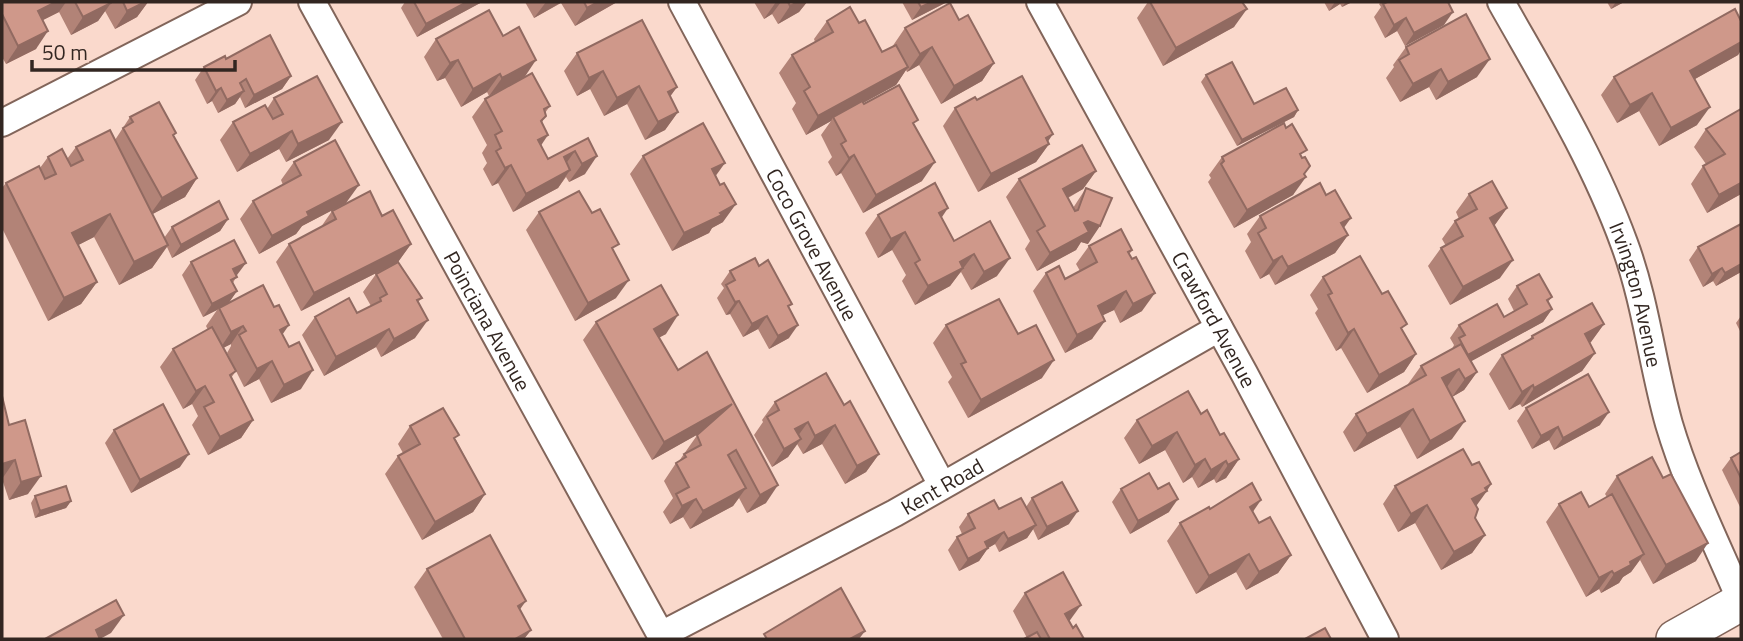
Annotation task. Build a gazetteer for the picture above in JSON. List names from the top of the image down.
{
  "streets": {
    "street": [
      "Coco Grove Avenue",
      "Irvington Avenue",
      "Crawford Avenue",
      "Poinciana Avenue",
      "Kent Road"
    ]
  },
  "crossings": [
    ["Coco Grove Avenue", "Kent Road"],
    ["Crawford Avenue", "Kent Road"],
    ["Poinciana Avenue", "Kent Road"]
  ],
  "scale_bar": "50 m"
}
